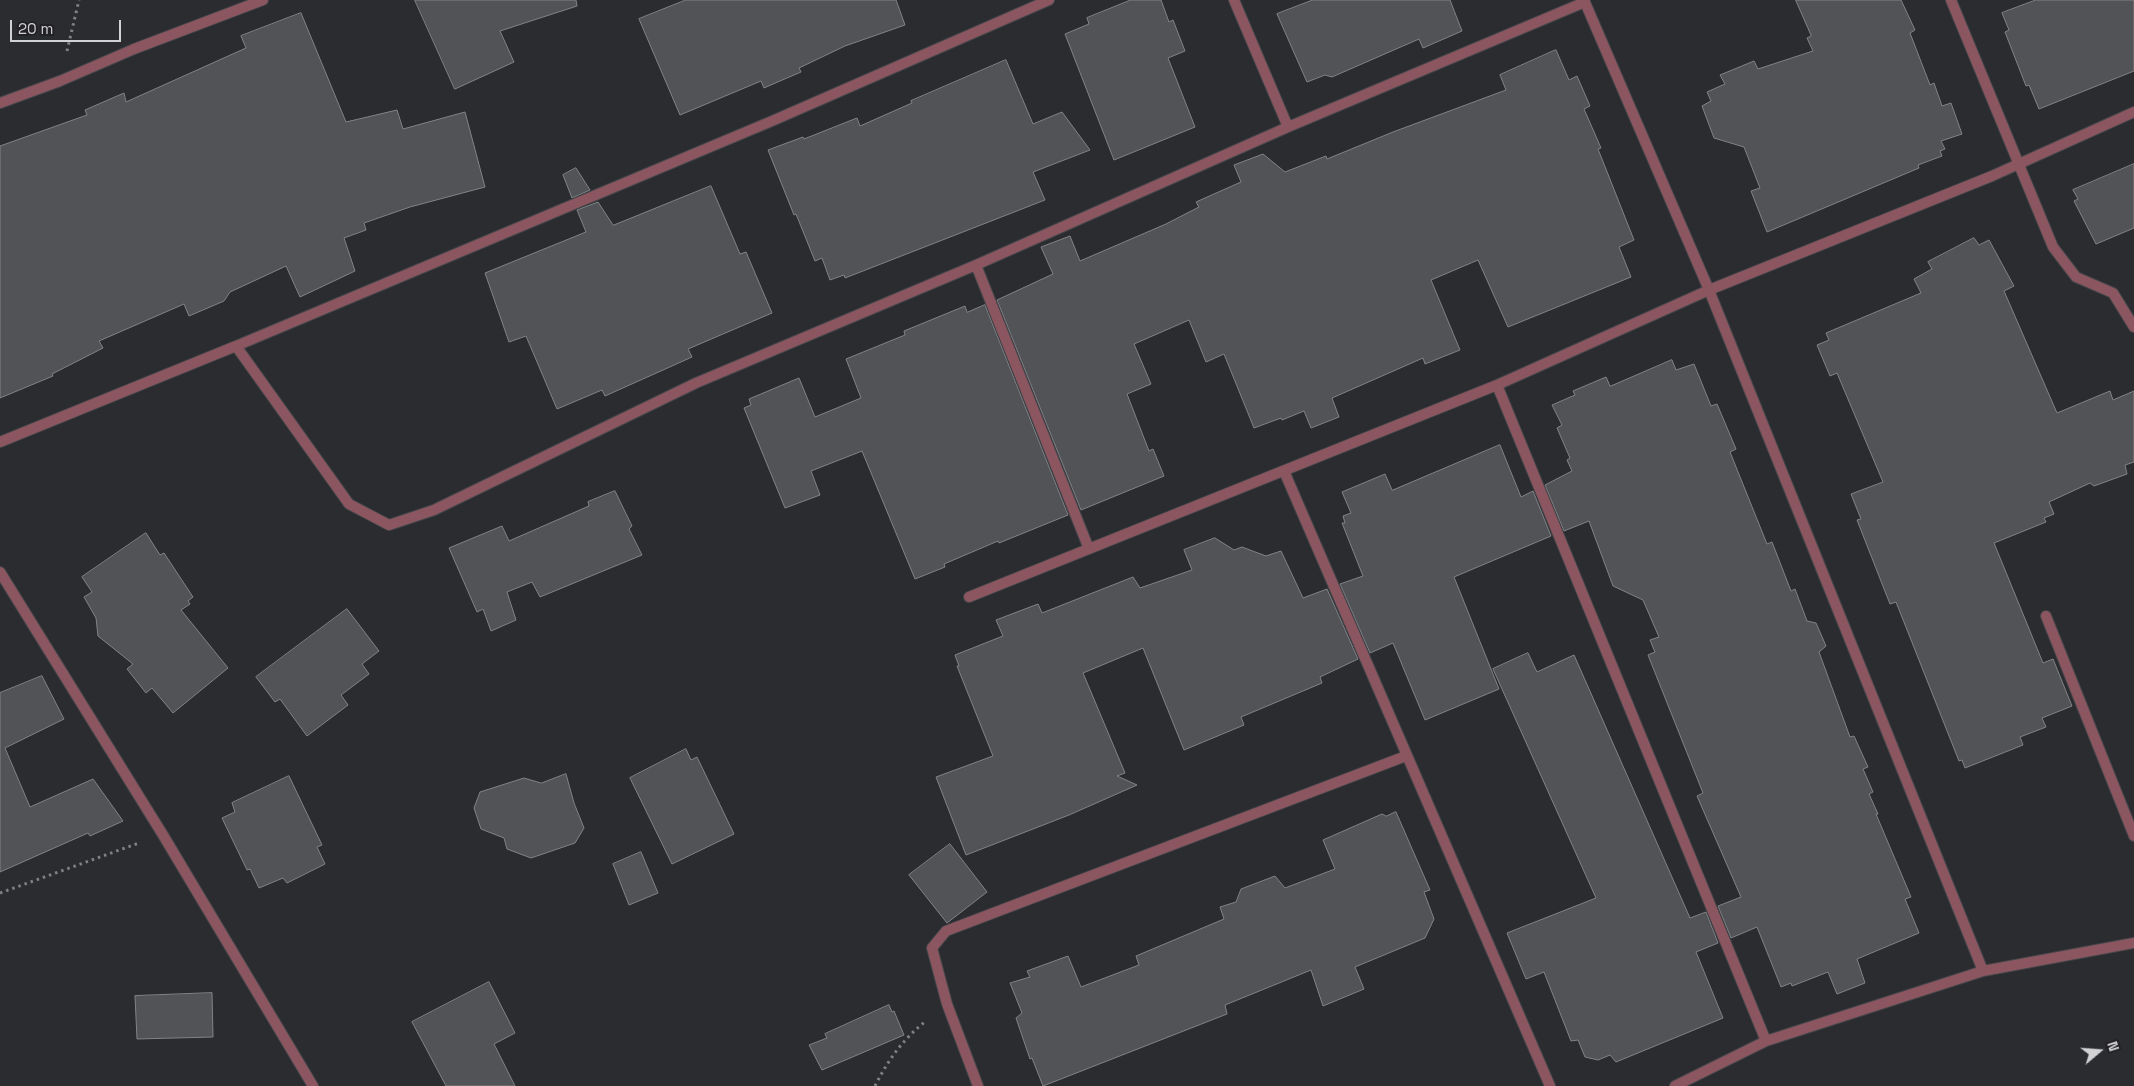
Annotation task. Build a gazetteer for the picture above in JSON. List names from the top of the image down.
{
  "scale_bar": "20 m",
  "north": "right"
}
